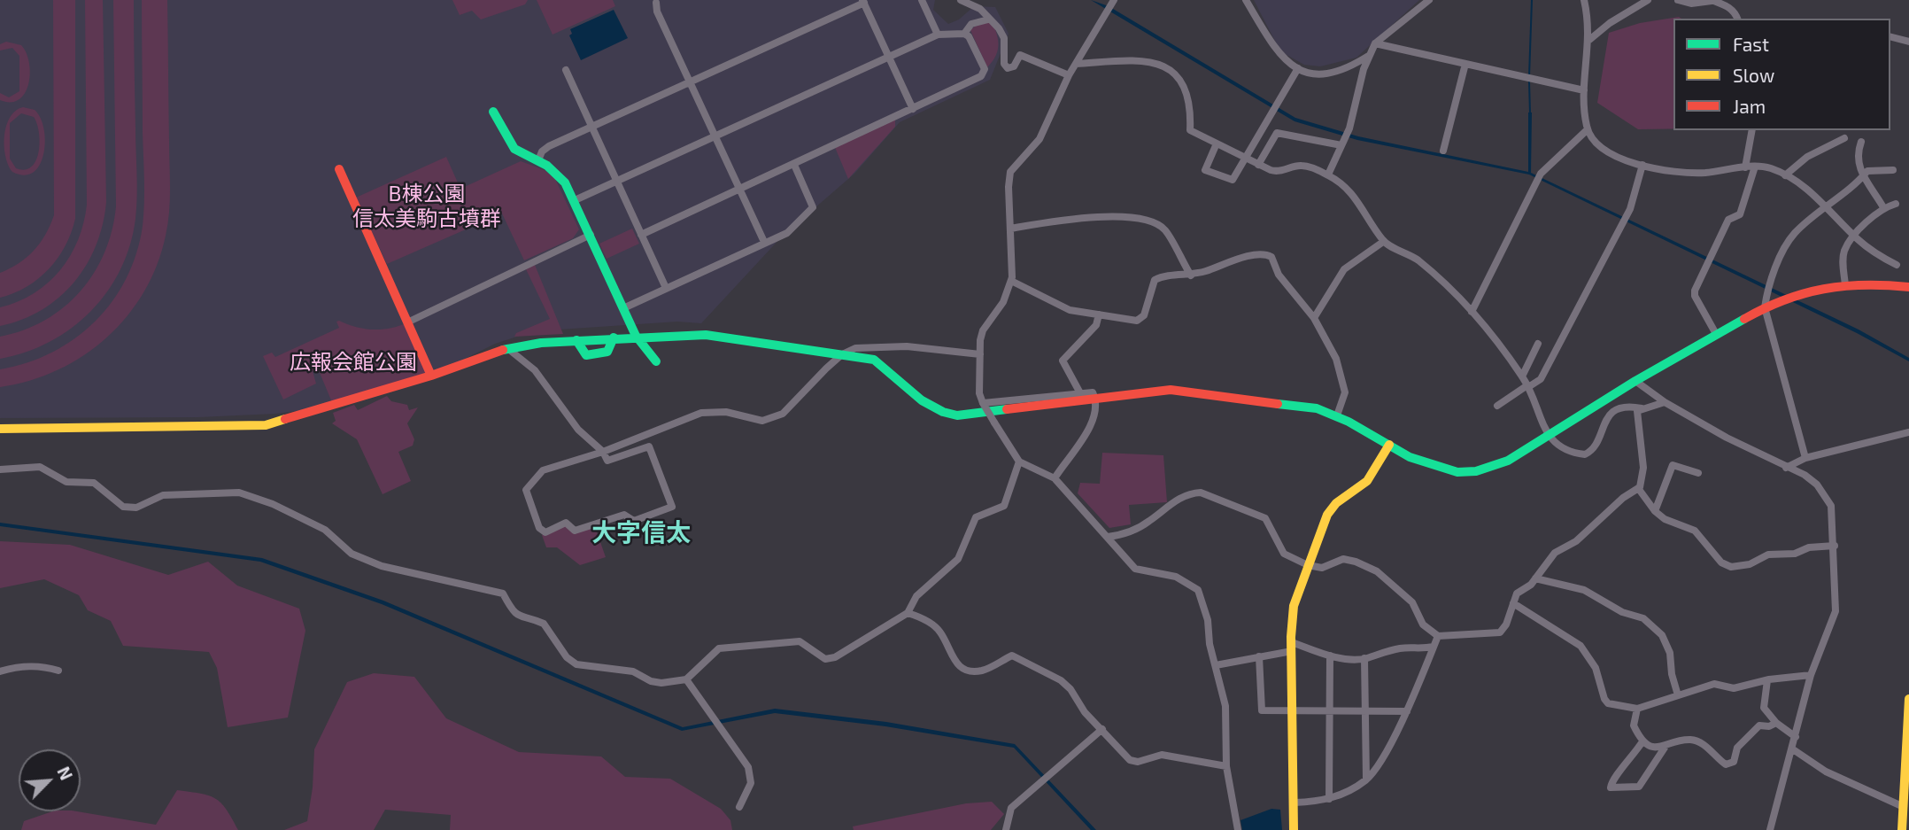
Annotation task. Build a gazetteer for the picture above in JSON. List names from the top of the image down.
{
  "districts": ["大字信太"],
  "parks": ["B棟公園 信太美駒古墳群", "広報会館公園"],
  "legend": ["Fast", "Slow", "Jam"],
  "north": "top right"
}
